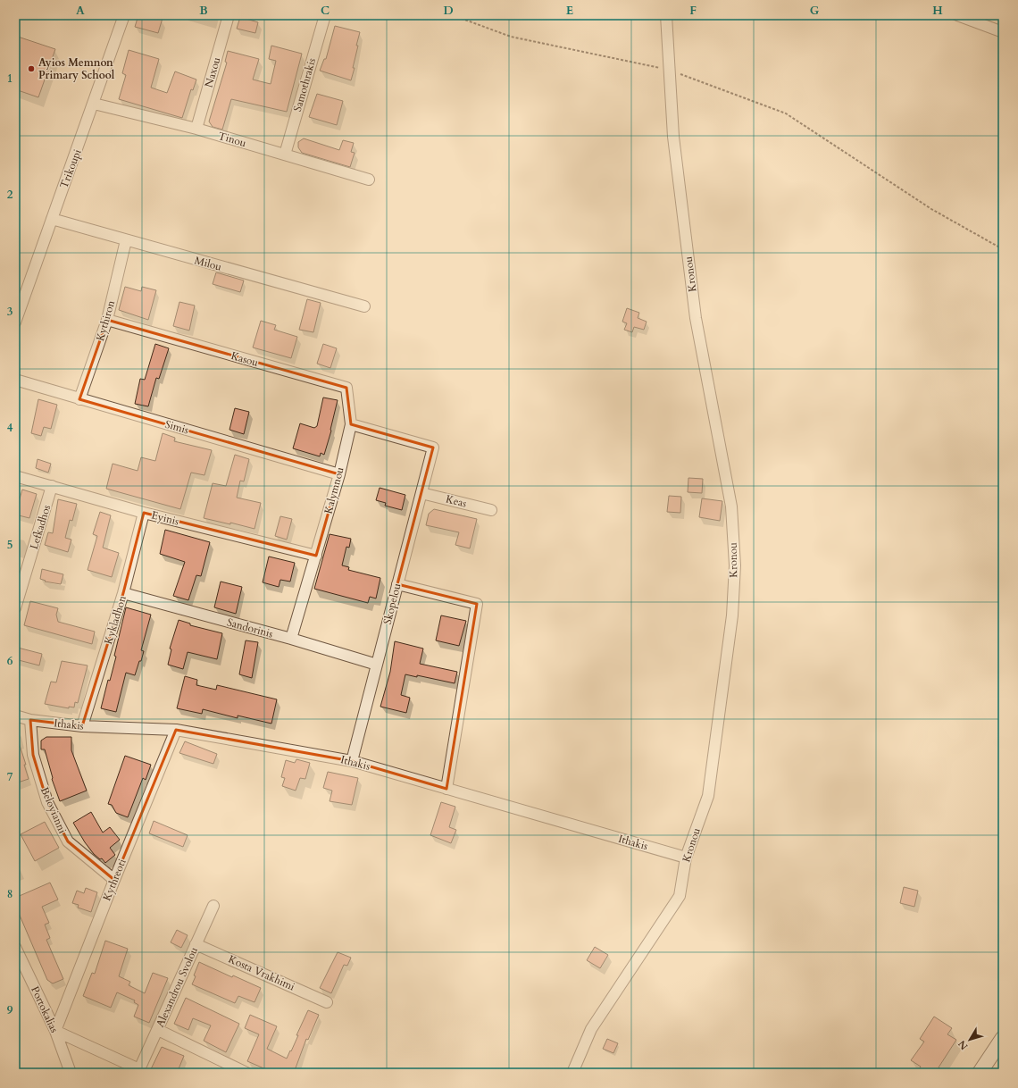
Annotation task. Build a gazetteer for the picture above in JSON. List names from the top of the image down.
{
  "streets": {
    "street": [
      "Naxou",
      "Samothrakis",
      "Tinou",
      "Trikoupi",
      "Milou",
      "Kronou",
      "Kythiron",
      "Kasou",
      "Simis",
      "Kalymnou",
      "Keas",
      "Eyinis",
      "Lefkadhos",
      "Skopelou",
      "Kykladhon",
      "Sandorinis",
      "Ithakis",
      "Beloyianni",
      "Kythreoti",
      "Kosta Vrakhimi",
      "Alexandrou Svolou",
      "Portokalias"
    ]
  },
  "crossings": [
    ["Naxou", "Tinou"],
    ["Samothrakis", "Tinou"],
    ["Tinou", "Trikoupi"],
    ["Trikoupi", "Milou"],
    ["Milou", "Kythiron"],
    ["Kronou", "Ithakis"],
    ["Kythiron", "Kasou"],
    ["Kythiron", "Simis"],
    ["Kasou", "Kalymnou"],
    ["Kasou", "Skopelou"],
    ["Simis", "Kalymnou"],
    ["Kalymnou", "Eyinis"],
    ["Kalymnou", "Skopelou"],
    ["Kalymnou", "Sandorinis"],
    ["Keas", "Skopelou"],
    ["Eyinis", "Lefkadhos"],
    ["Eyinis", "Kykladhon"],
    ["Skopelou", "Sandorinis"],
    ["Skopelou", "Ithakis"],
    ["Kykladhon", "Sandorinis"],
    ["Kykladhon", "Ithakis"],
    ["Ithakis", "Beloyianni"],
    ["Ithakis", "Kythreoti"],
    ["Beloyianni", "Kythreoti"],
    ["Kythreoti", "Alexandrou Svolou"],
    ["Kythreoti", "Portokalias"],
    ["Kosta Vrakhimi", "Alexandrou Svolou"],
    ["Alexandrou Svolou", "Portokalias"]
  ],
  "places": ["Ayios Memnon Primary School"],
  "north": "bottom left",
  "grid": {
    "columns": [
      "A",
      "B",
      "C",
      "D",
      "E",
      "F",
      "G",
      "H"
    ],
    "rows": [
      "1",
      "2",
      "3",
      "4",
      "5",
      "6",
      "7",
      "8",
      "9"
    ]
  }
}
